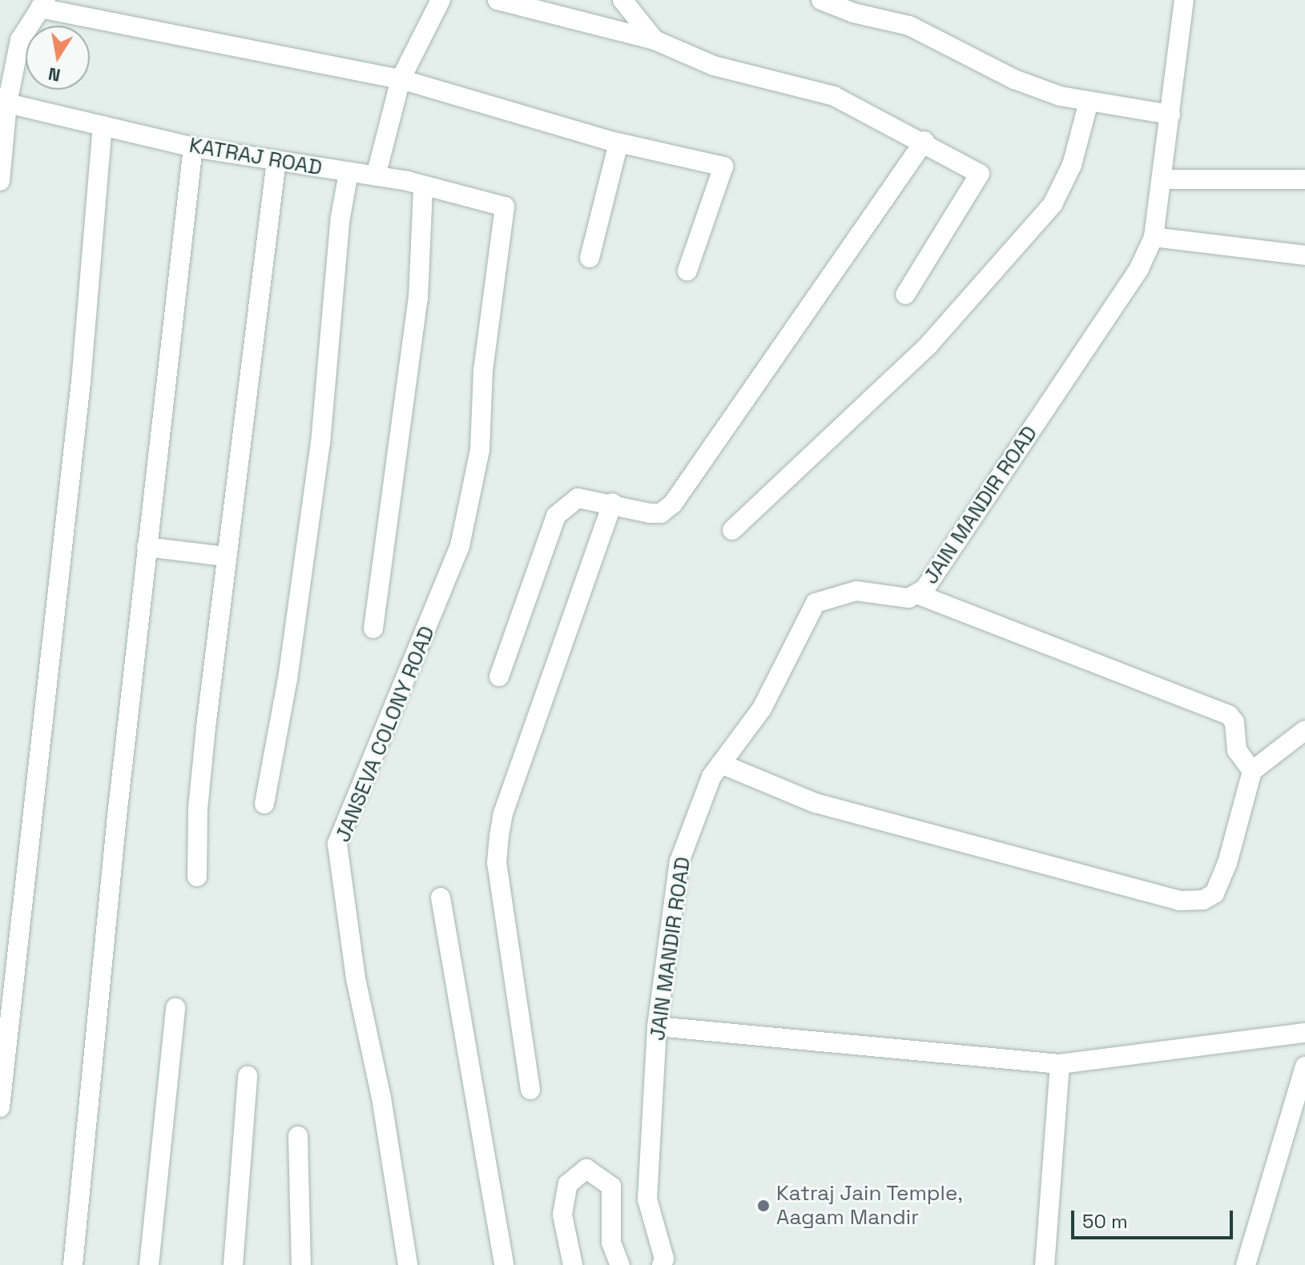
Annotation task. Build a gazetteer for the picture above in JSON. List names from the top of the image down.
{
  "streets": {
    "street": ["KATRAJ ROAD", "JAIN MANDIR ROAD", "JANSEVA COLONY ROAD"]
  },
  "crossings": [
    ["KATRAJ ROAD", "JANSEVA COLONY ROAD"]
  ],
  "places": ["Katraj Jain Temple, Aagam Mandir"],
  "scale_bar": "50 m",
  "north": "bottom"
}
